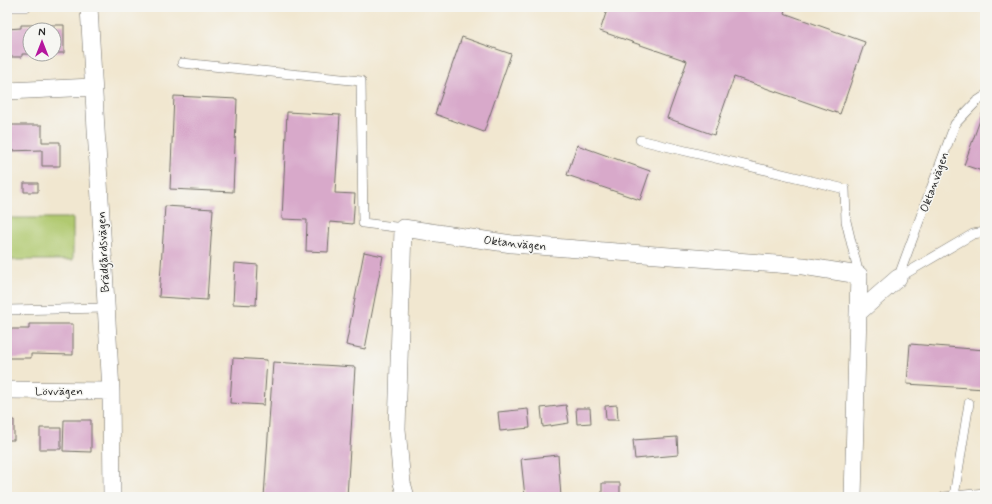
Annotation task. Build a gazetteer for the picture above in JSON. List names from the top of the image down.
{
  "streets": {
    "street": ["Oktanvägen", "Brädgårdsvägen", "Lövvägen"]
  },
  "crossings": [
    ["Brädgårdsvägen", "Lövvägen"]
  ],
  "north": "top"
}
